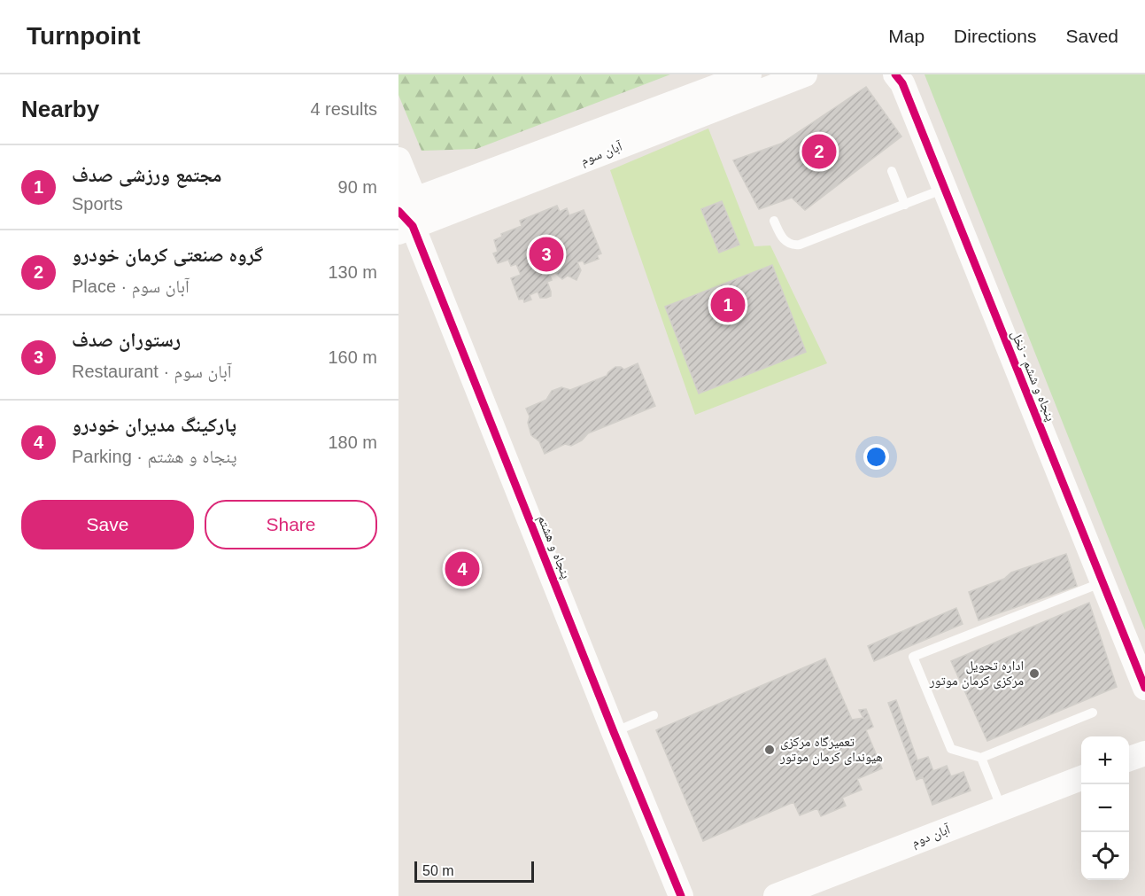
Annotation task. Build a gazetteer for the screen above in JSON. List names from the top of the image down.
{
  "streets": {
    "street": [
      "آبان سوم",
      "پنجاه و ششم - نخل",
      "پنجاه و هشتم",
      "آبان دوم"
    ]
  },
  "crossings": [
    ["آبان سوم", "پنجاه و هشتم"]
  ],
  "places": ["اداره تحویل مرکزی کرمان موتور", "تعمیرگاه مرکزی هیوندای کرمان موتور"],
  "scale_bar": "50 m",
  "page": {
    "header": "Turnpoint",
    "nav": ["Map", "Directions", "Saved"],
    "heading": ["Nearby", "4 results"],
    "pins": [
      "2",
      "3",
      "1",
      "4"
    ],
    "list": [
      {
        "mark": "1",
        "name": "مجتمع ورزشی صدف",
        "note": "Sports",
        "value": "90 m"
      },
      {
        "mark": "2",
        "name": "گروه صنعتی کرمان خودرو",
        "note": "Place · آبان سوم",
        "value": "130 m"
      },
      {
        "mark": "3",
        "name": "رستوران صدف",
        "note": "Restaurant · آبان سوم",
        "value": "160 m"
      },
      {
        "mark": "4",
        "name": "پارکینگ مدیران خودرو",
        "note": "Parking · پنجاه و هشتم",
        "value": "180 m"
      }
    ],
    "buttons": ["Save", "Share"],
    "map_buttons": ["+", "−"],
    "scale": "50 m"
  }
}
